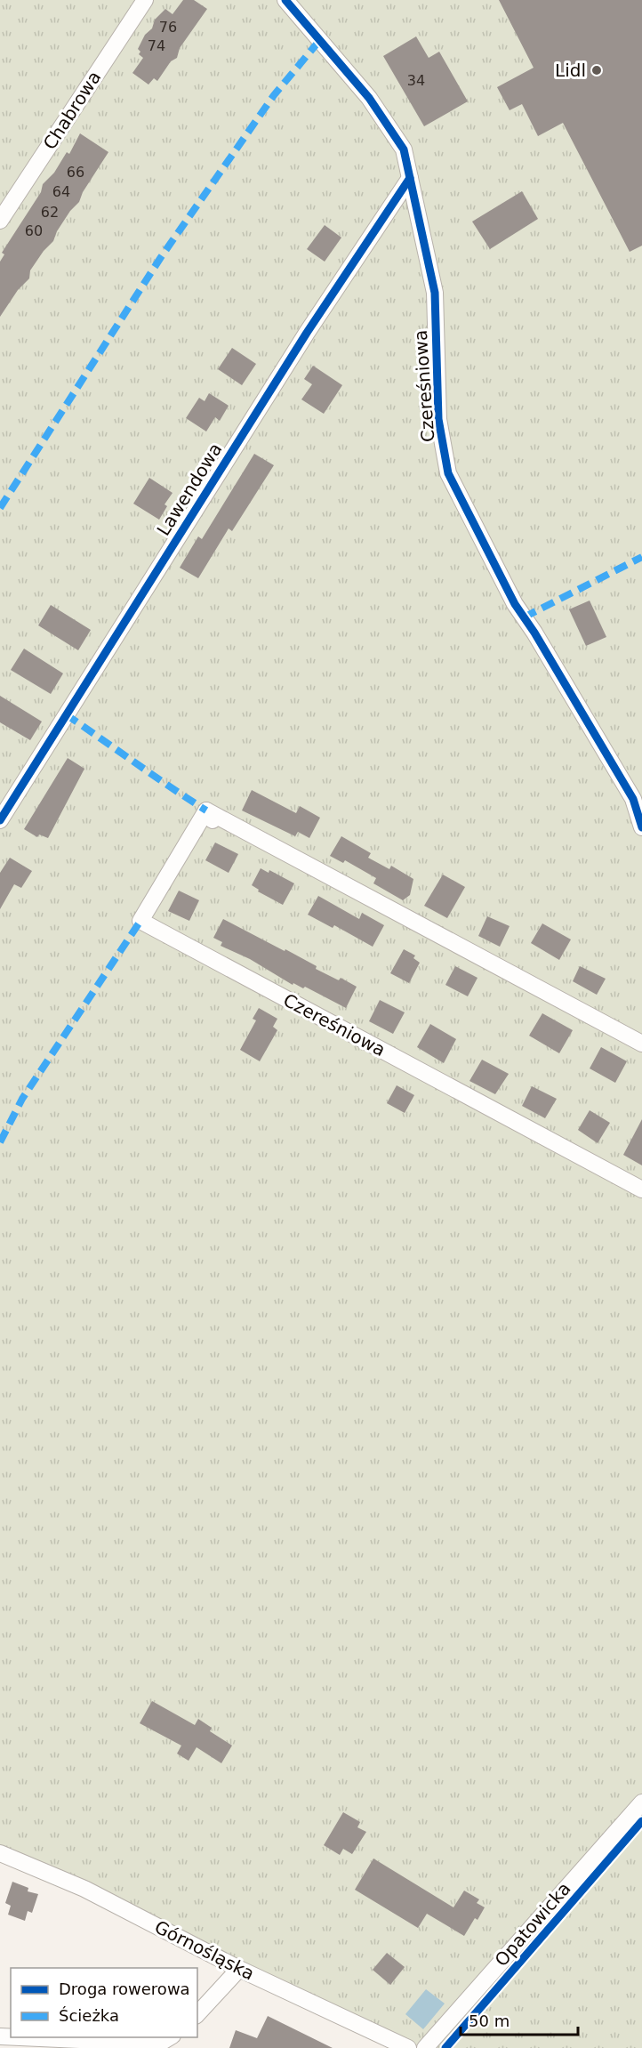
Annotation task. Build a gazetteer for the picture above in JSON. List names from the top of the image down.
{
  "streets": {
    "street": [
      "Chabrowa",
      "Czereśniowa",
      "Lawendowa",
      "Opatowicka",
      "Górnośląska"
    ]
  },
  "crossings": [
    ["Czereśniowa", "Lawendowa"]
  ],
  "places": ["Lidl"],
  "house_numbers": [
    "76",
    "74",
    "34",
    "66",
    "64",
    "62",
    "60"
  ],
  "legend": ["Droga rowerowa", "Ścieżka"],
  "scale_bar": "50 m"
}
